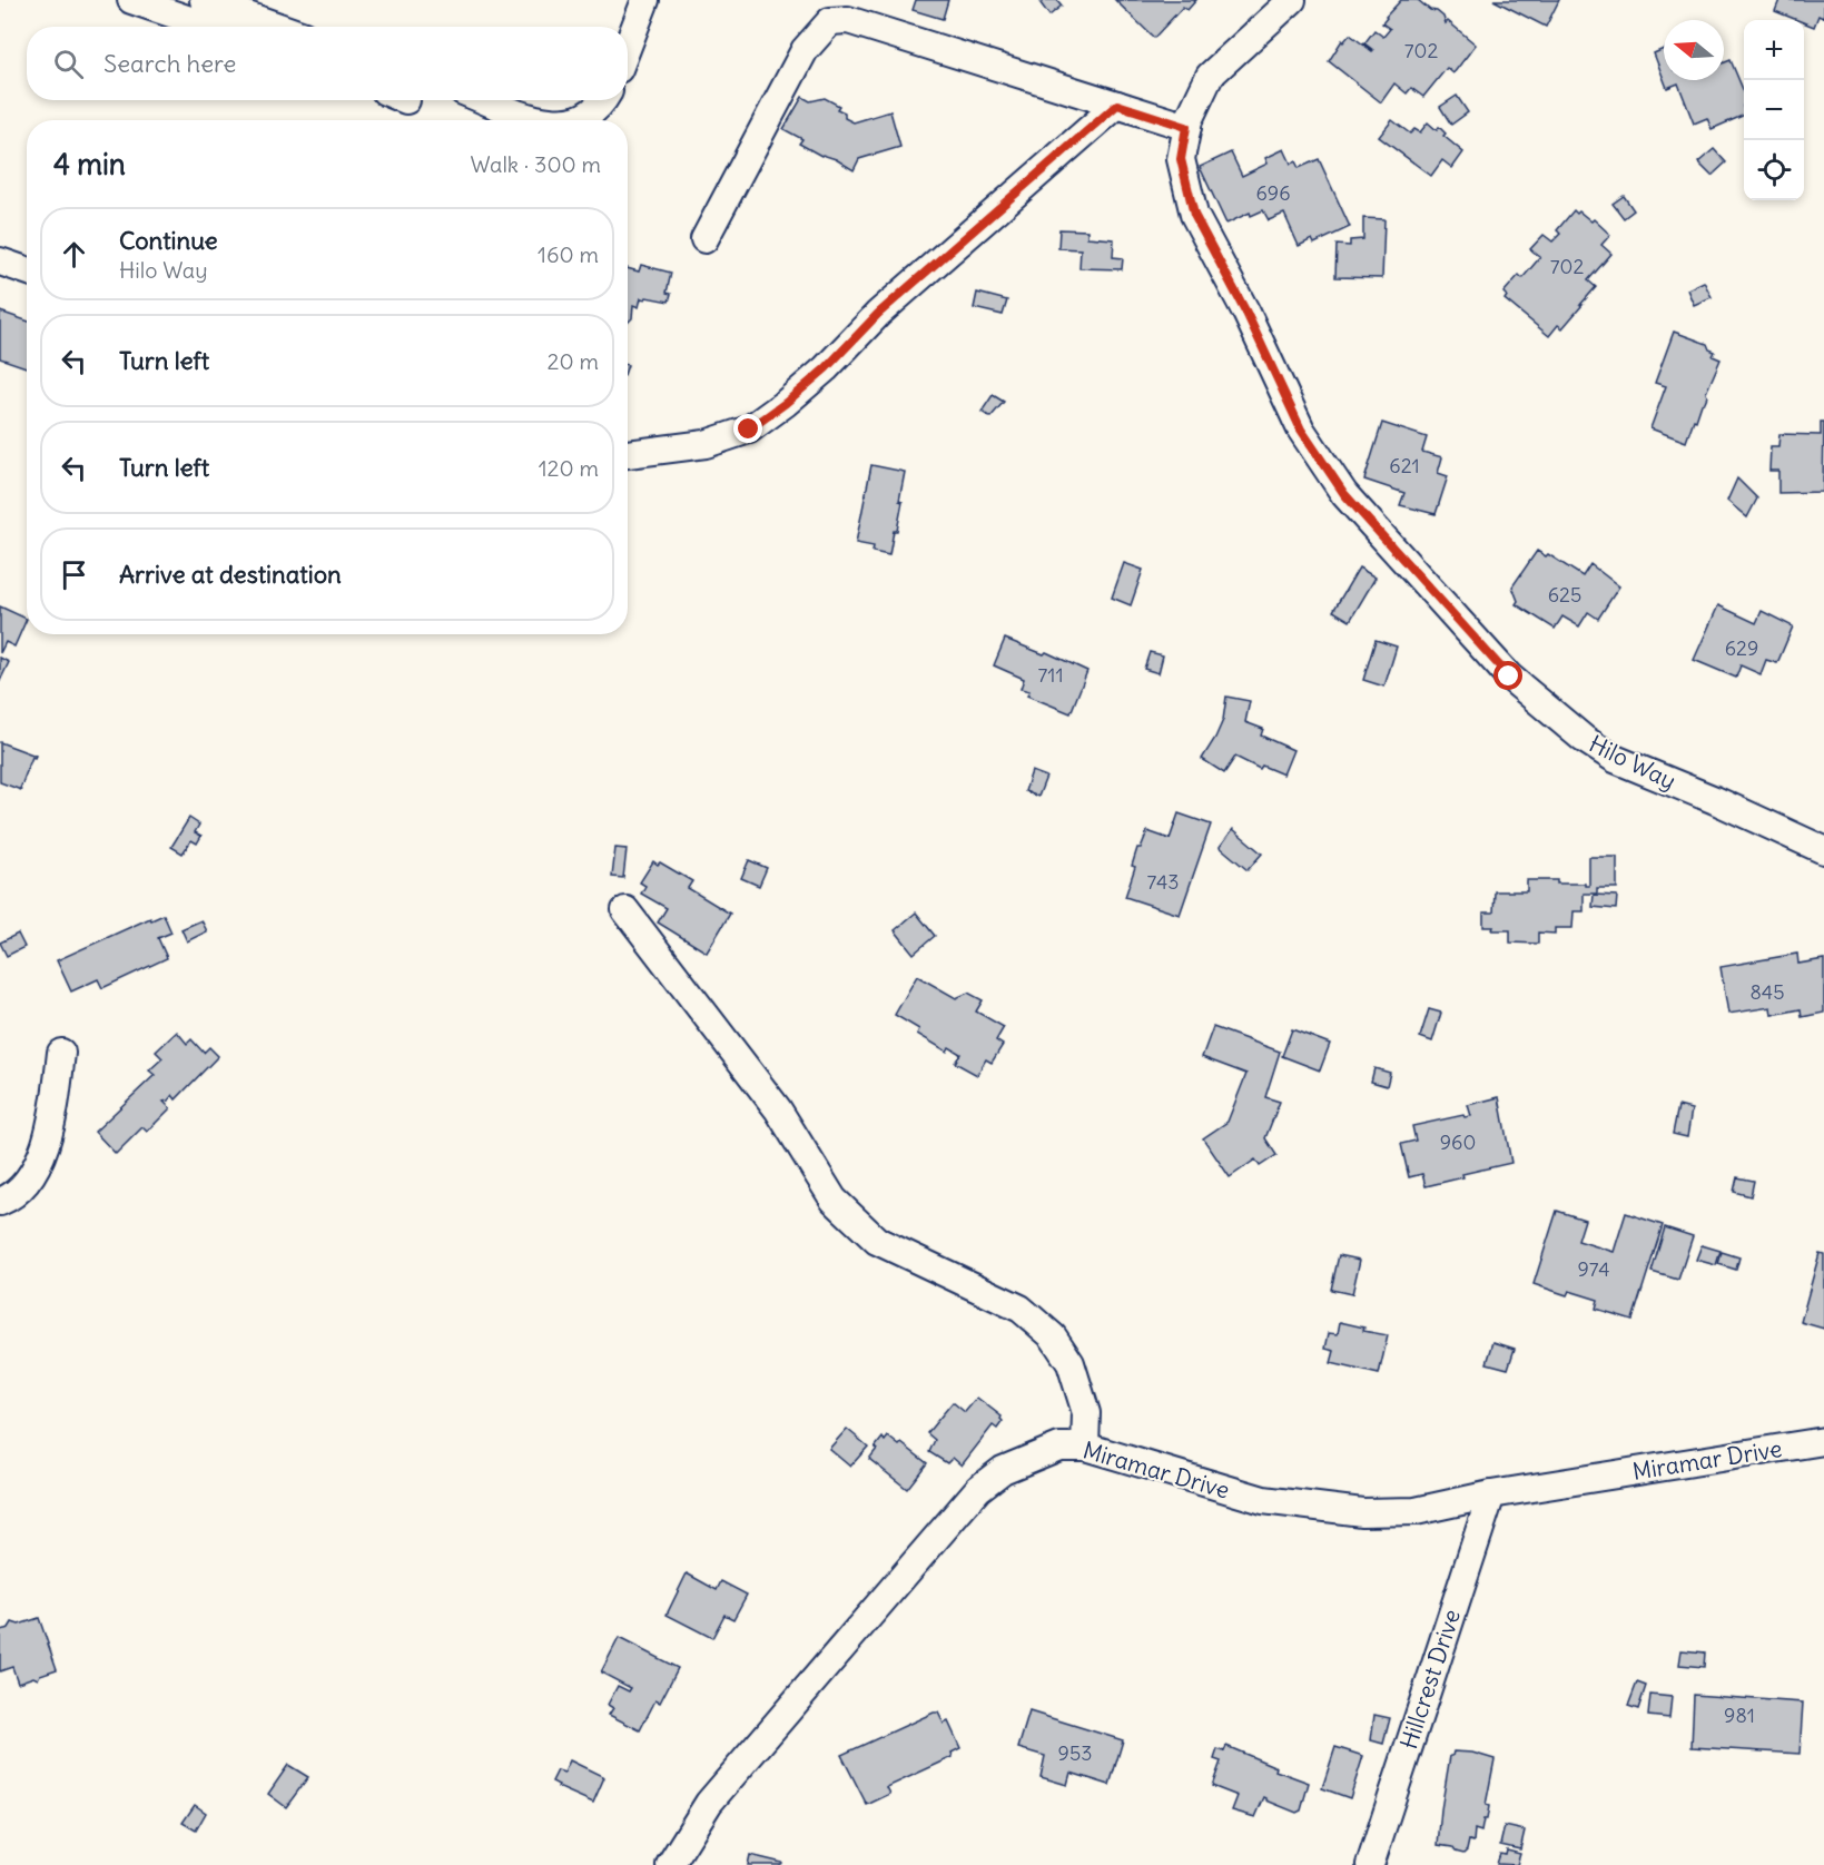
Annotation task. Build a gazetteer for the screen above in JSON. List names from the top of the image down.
{
  "streets": {
    "street": ["Hilo Way", "Miramar Drive", "Hillcrest Drive"]
  },
  "crossings": [
    ["Miramar Drive", "Hillcrest Drive"]
  ],
  "house_numbers": [
    "702",
    "696",
    "702",
    "621",
    "625",
    "629",
    "711",
    "743",
    "845",
    "960",
    "974",
    "981",
    "953"
  ],
  "north": "left",
  "page": {
    "map_buttons": ["+", "−"],
    "search": "Search here",
    "heading": ["4 min", "Walk · 300 m"],
    "list": [
      ["Continue", "Hilo Way", "160 m"],
      ["Turn left", "20 m"],
      ["Turn left", "120 m"],
      "Arrive at destination"
    ]
  }
}
